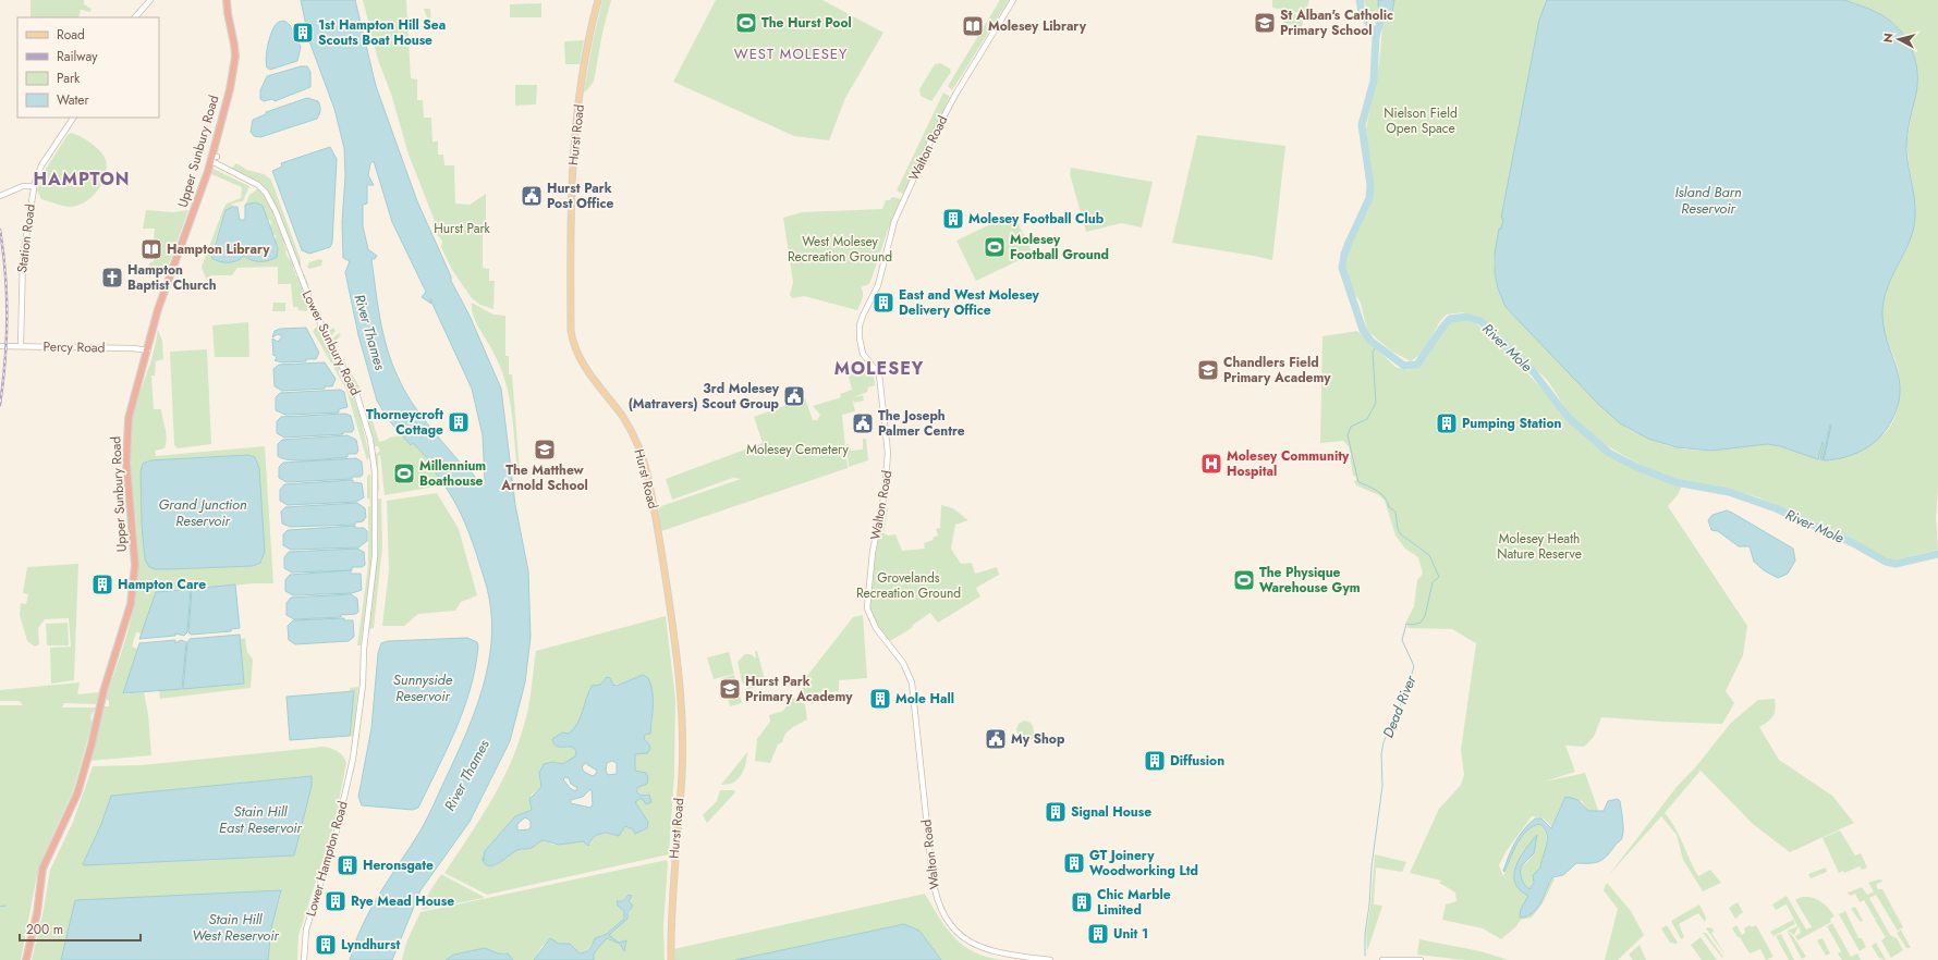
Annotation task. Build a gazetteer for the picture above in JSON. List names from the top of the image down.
{
  "streets": {
    "highway": ["Upper Sunbury Road"],
    "main road": ["Hurst Road"],
    "street": [
      "Walton Road",
      "Station Road",
      "Lower Sunbury Road",
      "Percy Road",
      "Lower Hampton Road"
    ]
  },
  "crossings": [
    ["Upper Sunbury Road", "Lower Sunbury Road"],
    ["Upper Sunbury Road", "Percy Road"],
    ["Station Road", "Percy Road"],
    ["Lower Sunbury Road", "Lower Hampton Road"]
  ],
  "districts": ["WEST MOLESEY", "HAMPTON", "MOLESEY"],
  "water": [
    "Island Barn Reservoir",
    "River Thames",
    "River Mole",
    "Grand Junction Reservoir",
    "Sunnyside Reservoir",
    "Dead River",
    "Stain Hill East Reservoir",
    "Stain Hill West Reservoir"
  ],
  "parks": [
    "Nielson Field Open Space",
    "Hurst Park",
    "West Molesey Recreation Ground",
    "Molesey Cemetery",
    "Molesey Heath Nature Reserve",
    "Grovelands Recreation Ground"
  ],
  "places": {
    "sports": [
      "The Hurst Pool",
      "Molesey Football Ground",
      "Millennium Boathouse",
      "The Physique Warehouse Gym"
    ],
    "school or university": [
      "St Alban's Catholic Primary School",
      "Chandlers Field Primary Academy",
      "The Matthew Arnold School",
      "Hurst Park Primary Academy"
    ],
    "library": ["Molesey Library", "Hampton Library"],
    "building": [
      "1st Hampton Hill Sea Scouts Boat House",
      "Molesey Football Club",
      "East and West Molesey Delivery Office",
      "Thorneycroft Cottage",
      "Pumping Station",
      "Hampton Care",
      "Mole Hall",
      "Diffusion",
      "Signal House",
      "GT Joinery Woodworking Ltd",
      "Heronsgate",
      "Rye Mead House",
      "Chic Marble Limited",
      "Unit 1",
      "Lyndhurst"
    ],
    "public building": [
      "Hurst Park Post Office",
      "3rd Molesey (Matravers) Scout Group",
      "The Joseph Palmer Centre",
      "My Shop"
    ],
    "church": ["Hampton Baptist Church"],
    "hospital": ["Molesey Community Hospital"]
  },
  "legend": [
    "Road",
    "Railway",
    "Park",
    "Water"
  ],
  "scale_bar": "200 m",
  "north": "left"
}
